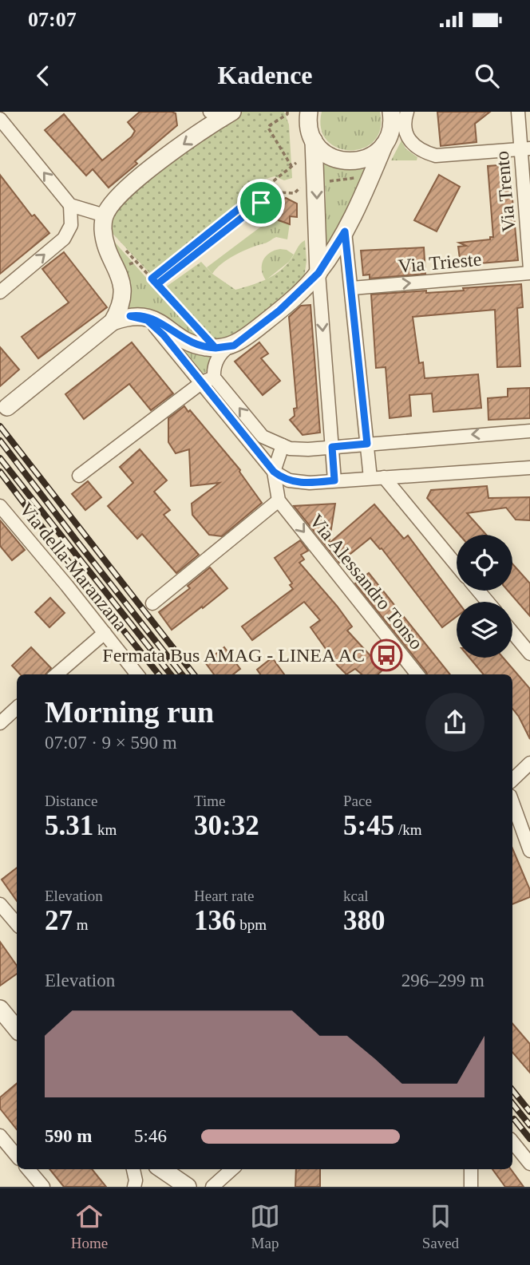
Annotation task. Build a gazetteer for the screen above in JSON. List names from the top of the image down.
{
  "streets": {
    "street": [
      "Via Trento",
      "Via Trieste",
      "Via della Maranzana",
      "Via Alessandro Tonso"
    ]
  },
  "one_way": ["Via Trieste"],
  "places": {
    "bus stop": ["Fermata Bus AMAG - LINEA AC"]
  },
  "page": {
    "status": "07:07",
    "header": "Kadence",
    "heading": ["Morning run", "07:07 · 9 × 590 m"],
    "stats": [
      ["Distance", "5.31 km"],
      ["Time", "30:32"],
      ["Pace", "5:45 /km"],
      ["Elevation", "27 m"],
      ["Heart rate", "136 bpm"],
      ["kcal", "380"]
    ],
    "chart": ["Elevation", "296–299 m"],
    "list": [
      {
        "name": "590 m",
        "note": "5:46"
      }
    ],
    "tabs": ["Home", "Map", "Saved"]
  }
}
